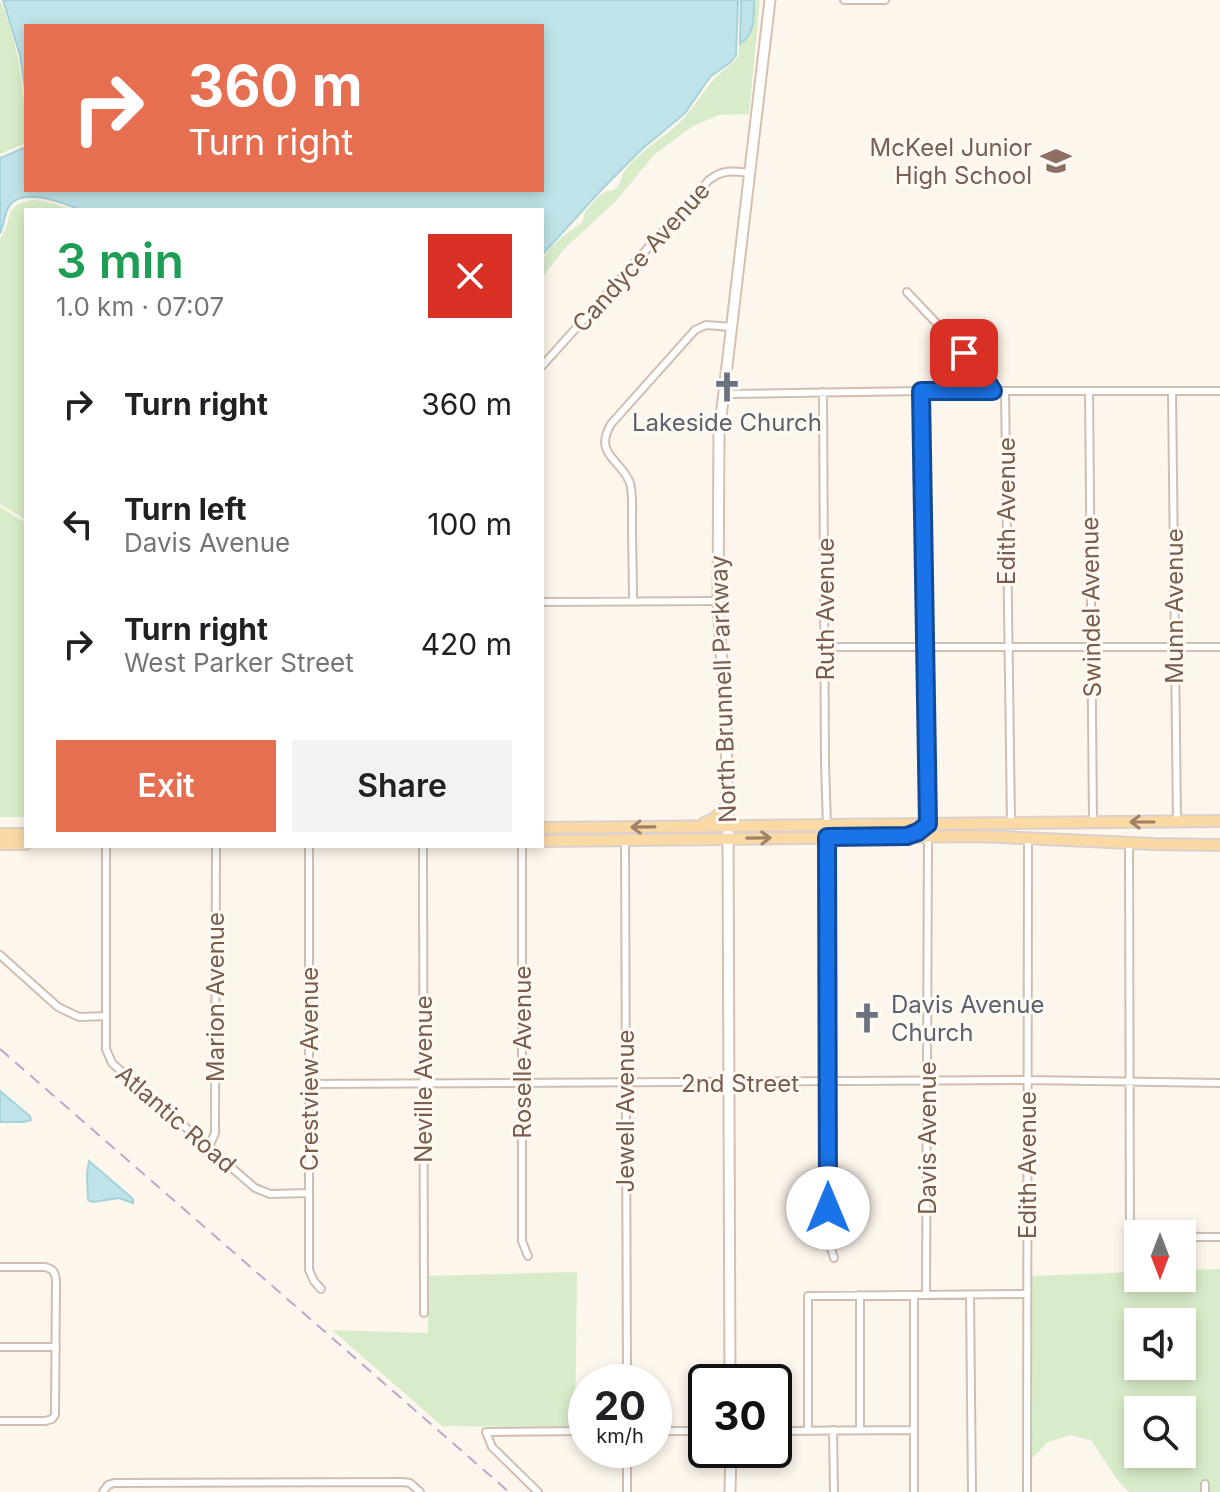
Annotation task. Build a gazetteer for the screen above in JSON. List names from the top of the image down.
{
  "streets": {
    "street": [
      "Candyce Avenue",
      "Edith Avenue",
      "Munn Avenue",
      "Swindel Avenue",
      "Ruth Avenue",
      "North Brunnell Parkway",
      "Marion Avenue",
      "Roselle Avenue",
      "Crestview Avenue",
      "Neville Avenue",
      "2nd Street",
      "Jewell Avenue",
      "Atlantic Road",
      "Davis Avenue"
    ]
  },
  "crossings": [
    ["Candyce Avenue", "North Brunnell Parkway"],
    ["Edith Avenue", "2nd Street"],
    ["North Brunnell Parkway", "2nd Street"],
    ["Marion Avenue", "Atlantic Road"],
    ["Roselle Avenue", "2nd Street"],
    ["Crestview Avenue", "2nd Street"],
    ["Crestview Avenue", "Atlantic Road"],
    ["Neville Avenue", "2nd Street"],
    ["2nd Street", "Jewell Avenue"],
    ["2nd Street", "Davis Avenue"]
  ],
  "places": {
    "school or university": ["McKeel Junior High School"],
    "church": ["Lakeside Church", "Davis Avenue Church"]
  },
  "north": "bottom",
  "page": {
    "turn": ["360 m", "Turn right"],
    "heading": ["3 min", "1.0 km · 07:07"],
    "list": [
      {
        "name": "Turn right",
        "value": "360 m"
      },
      {
        "name": "Turn left",
        "note": "Davis Avenue",
        "value": "100 m"
      },
      {
        "name": "Turn right",
        "note": "West Parker Street",
        "value": "420 m"
      }
    ],
    "buttons": ["Exit", "Share"],
    "speed": "20 km/h",
    "limit": "30"
  }
}
